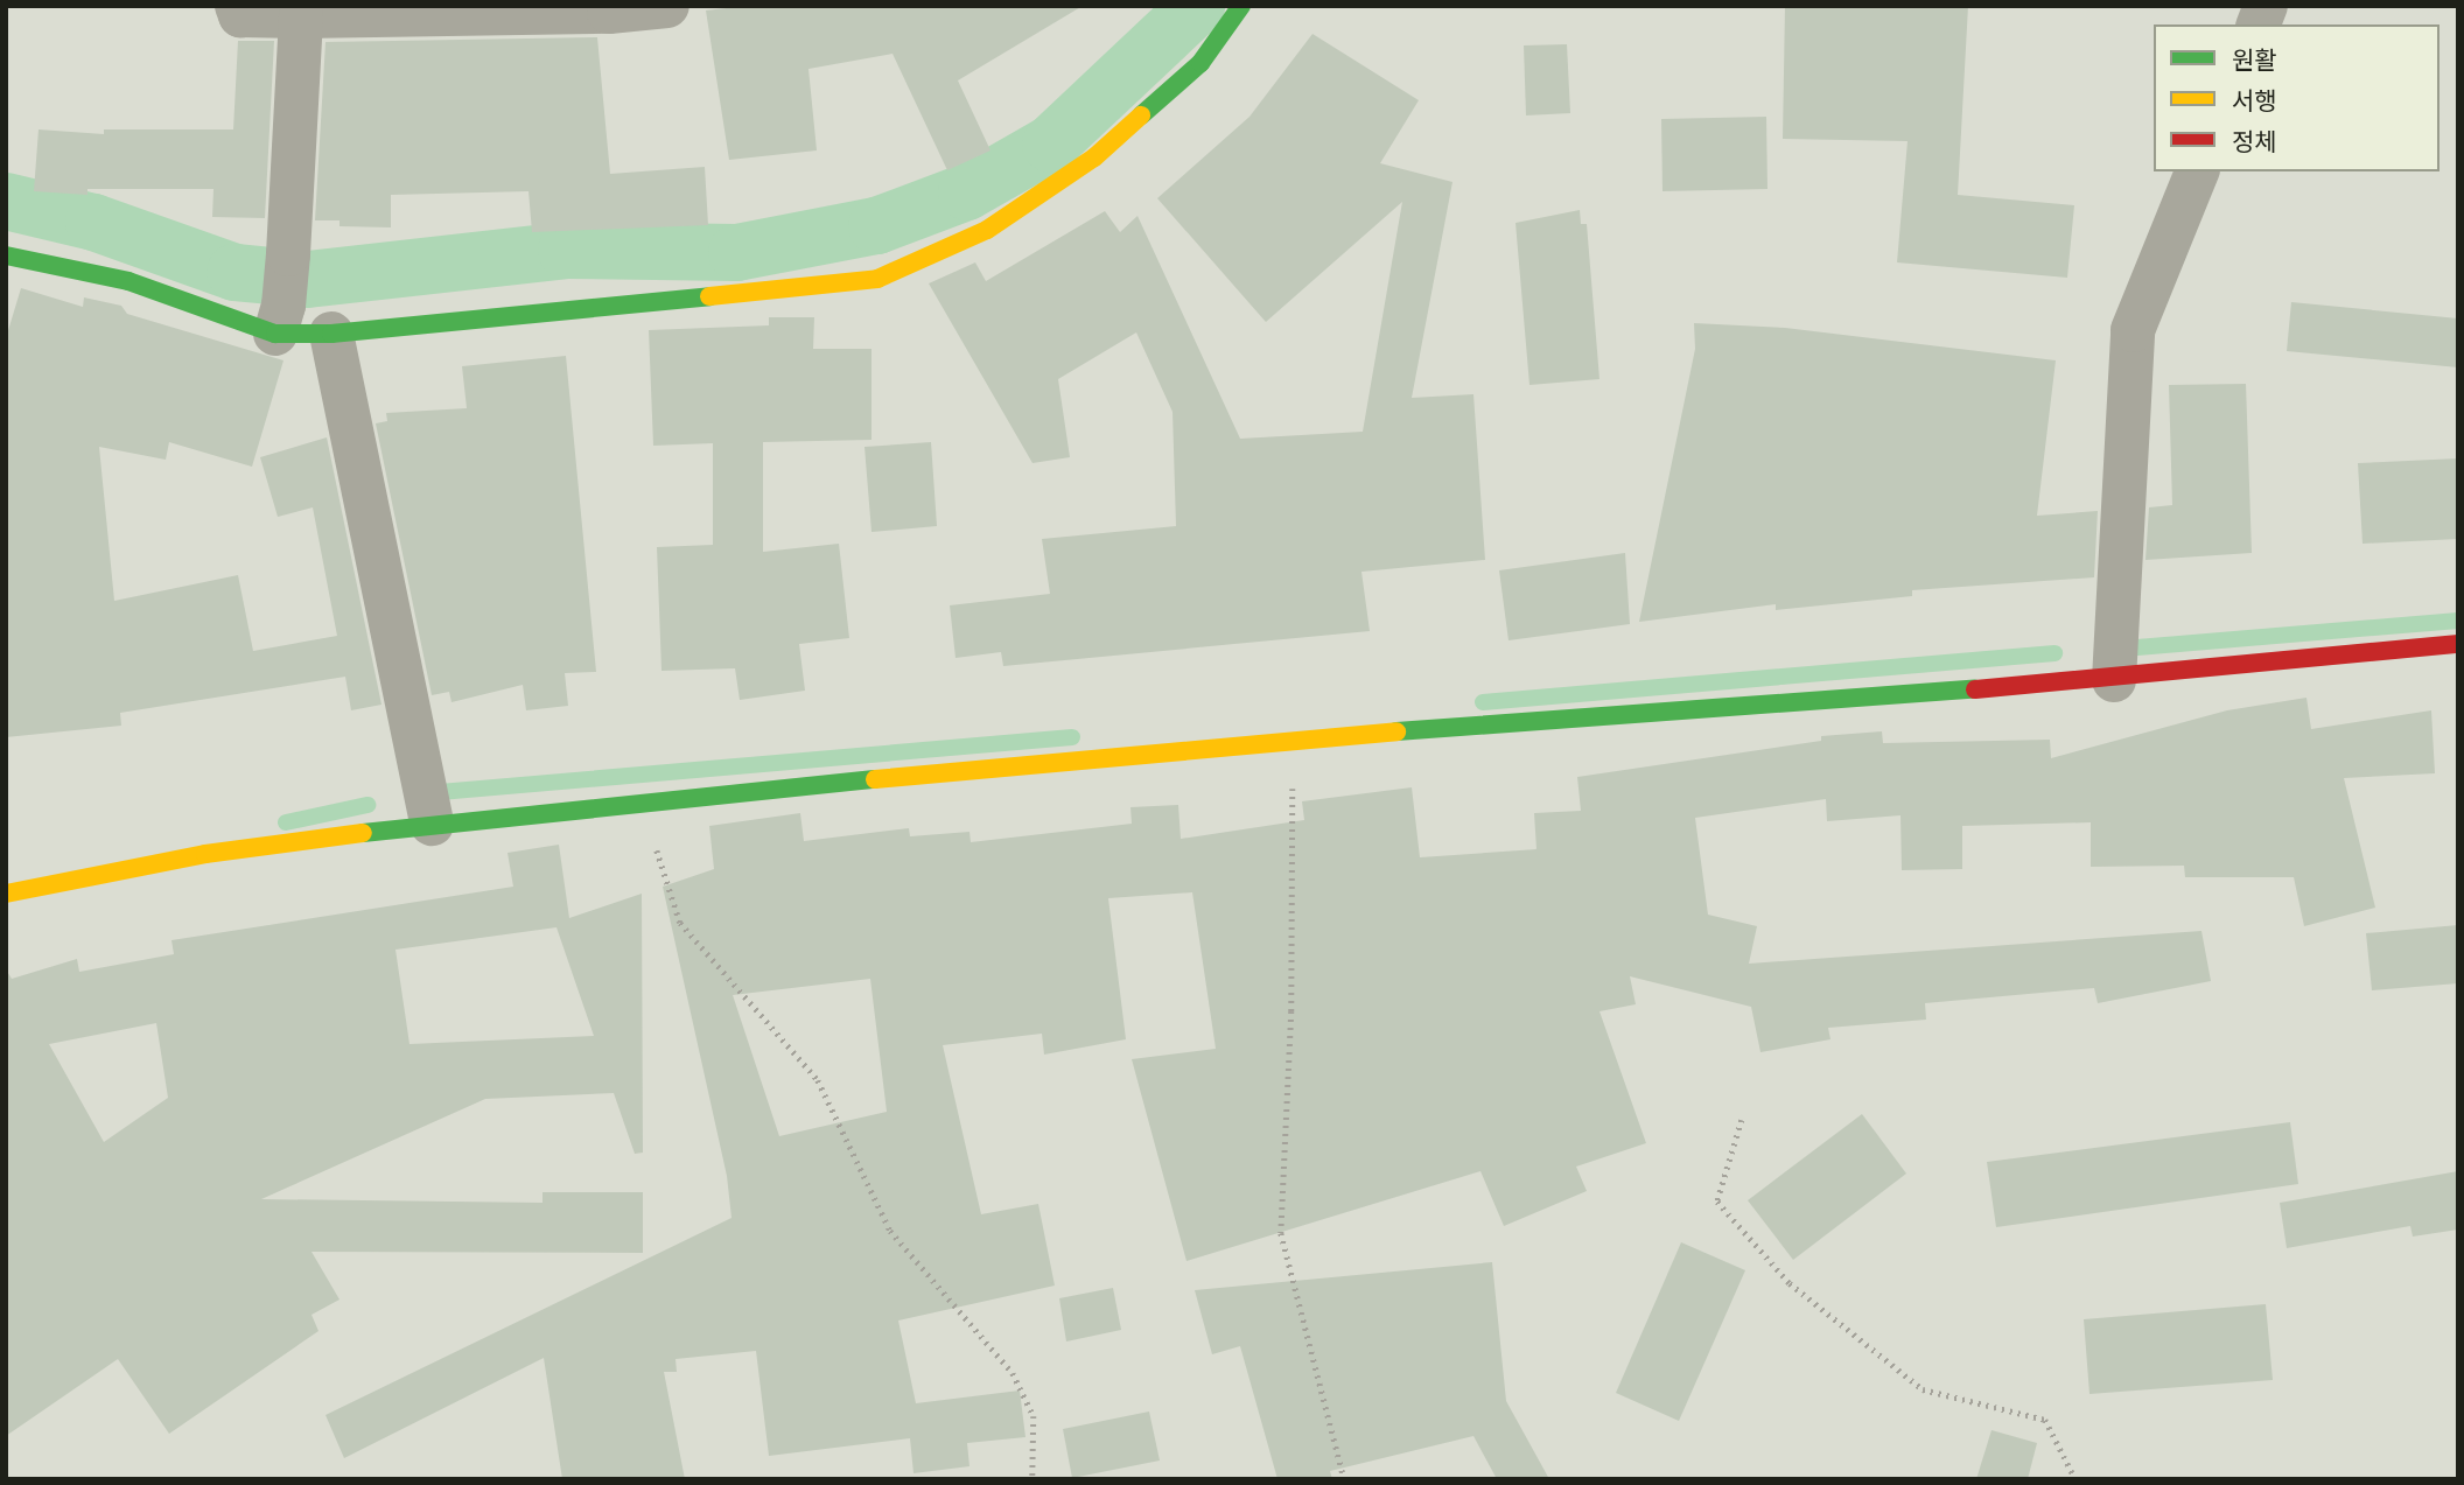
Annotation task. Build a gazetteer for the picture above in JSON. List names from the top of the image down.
{
  "legend": ["원활", "서행", "정체"]
}
